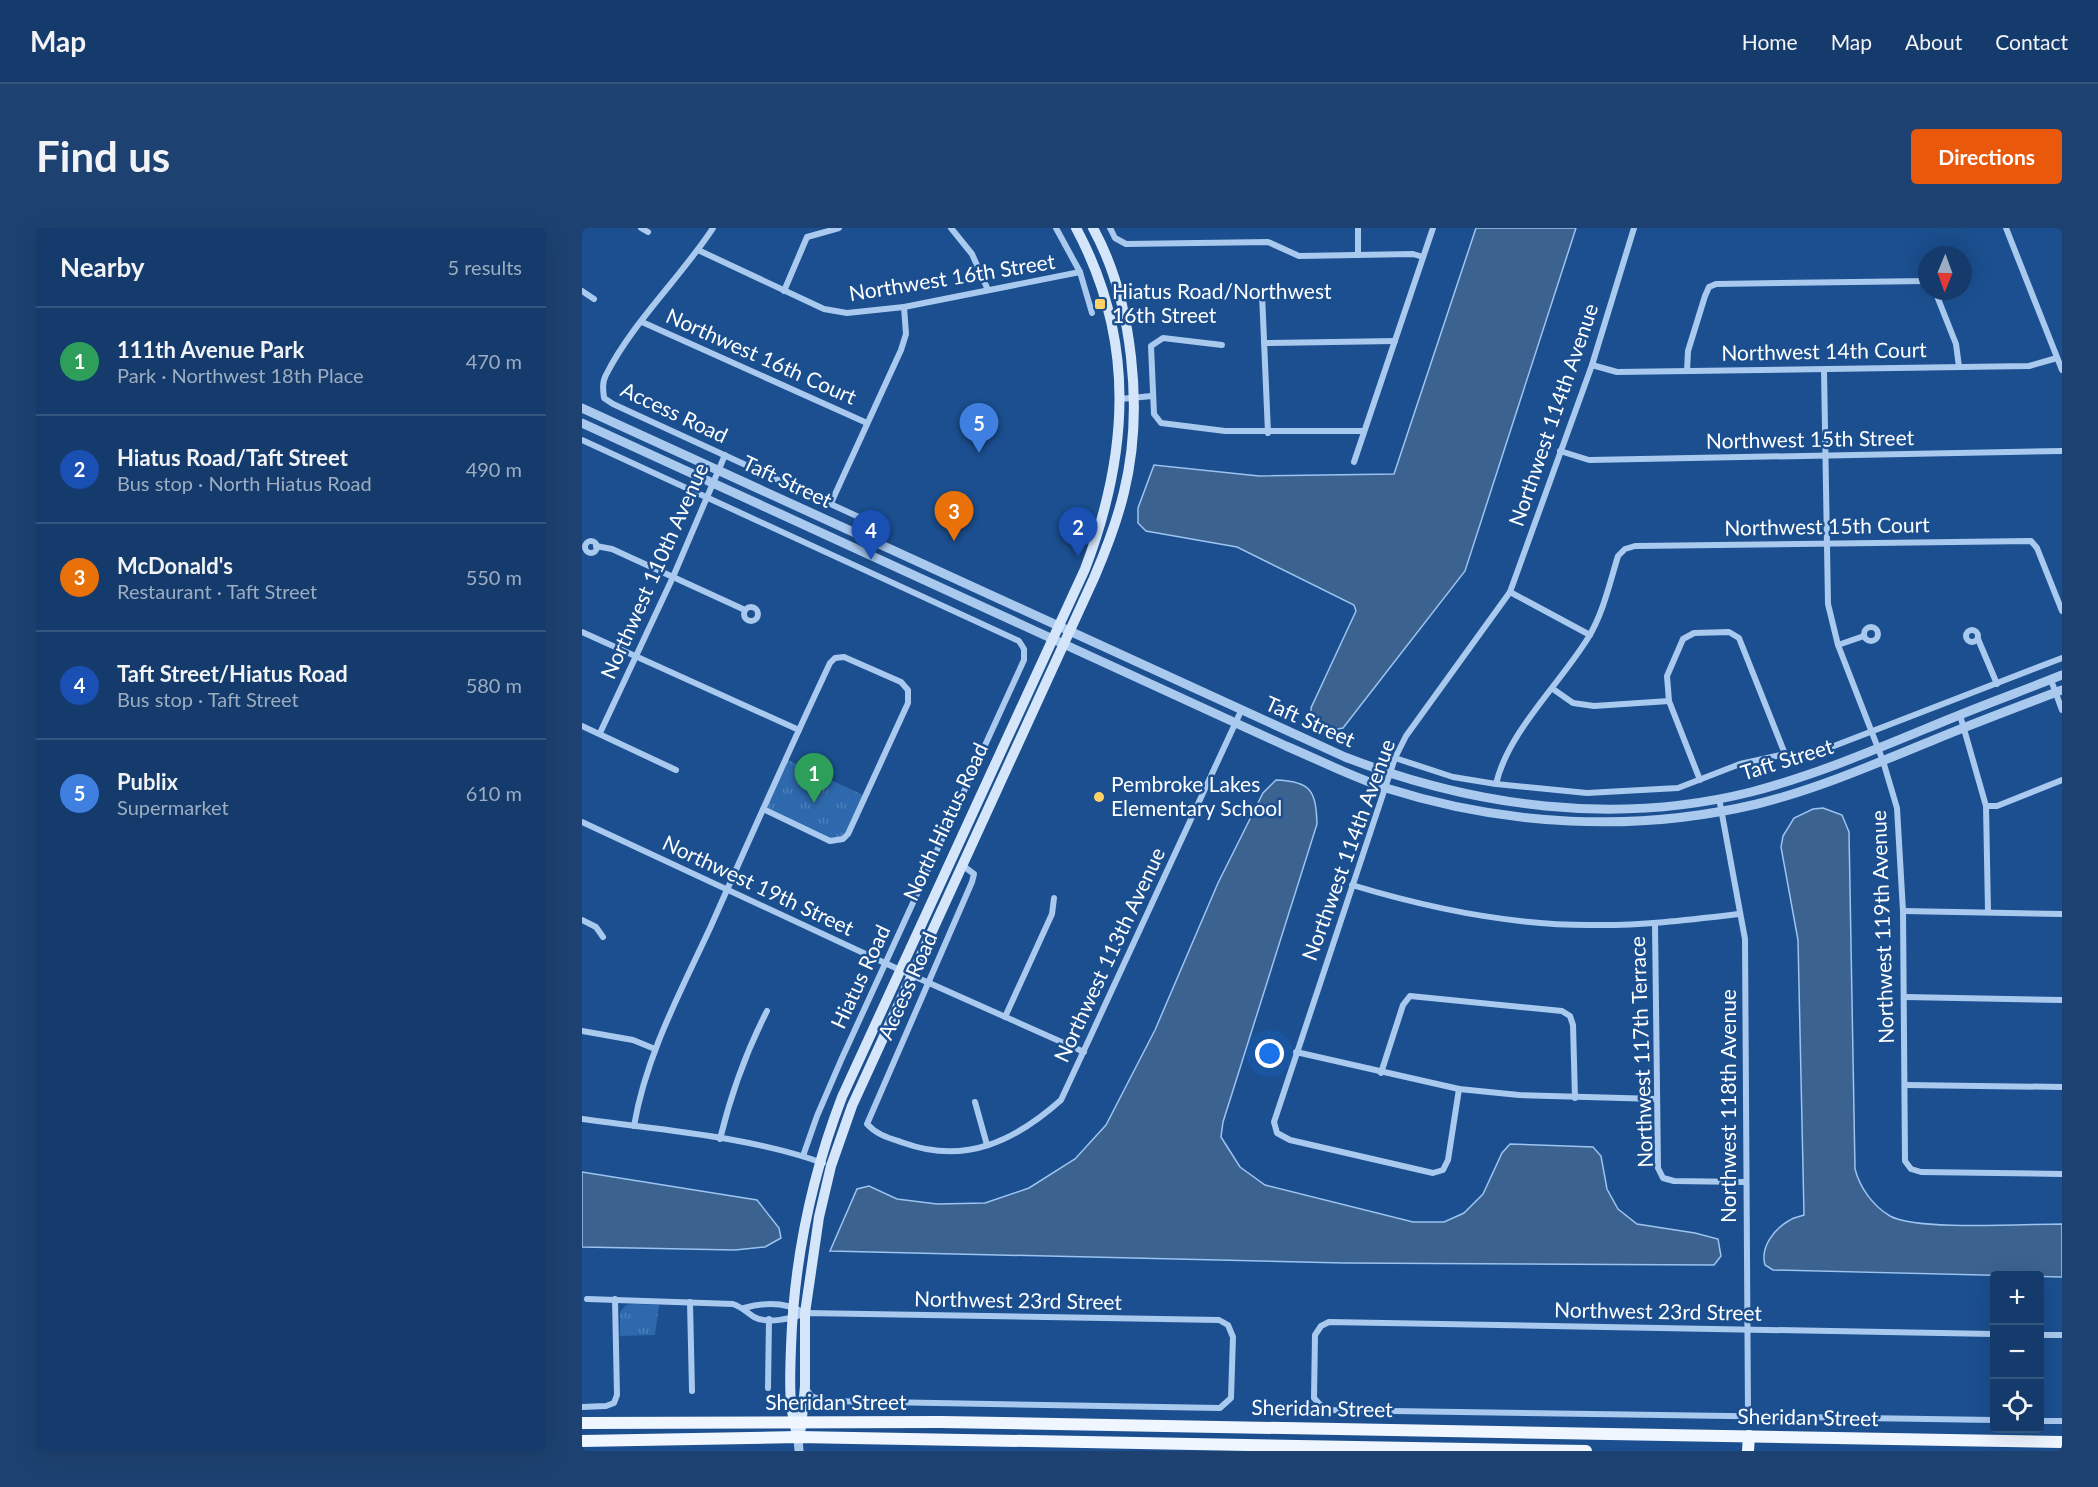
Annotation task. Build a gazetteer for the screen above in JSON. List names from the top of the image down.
{
  "streets": {
    "main road": ["North Hiatus Road", "Sheridan Street"],
    "street": [
      "Northwest 16th Street",
      "Northwest 14th Court",
      "Northwest 16th Court",
      "Access Road",
      "Northwest 114th Avenue",
      "Northwest 15th Street",
      "Taft Street",
      "Northwest 15th Court",
      "Northwest 110th Avenue",
      "Northwest 19th Street",
      "Northwest 119th Avenue",
      "Northwest 113th Avenue",
      "Hiatus Road",
      "Northwest 117th Terrace",
      "Northwest 118th Avenue",
      "Northwest 23rd Street"
    ]
  },
  "crossings": [
    ["Northwest 14th Court", "Northwest 114th Avenue"],
    ["Northwest 14th Court", "Northwest 119th Avenue"],
    ["Northwest 16th Court", "Access Road"],
    ["Access Road", "Northwest 110th Avenue"],
    ["Access Road", "North Hiatus Road"],
    ["Access Road", "Northwest 19th Street"],
    ["Access Road", "Northwest 113th Avenue"],
    ["Northwest 114th Avenue", "Northwest 15th Street"],
    ["Northwest 114th Avenue", "Taft Street"],
    ["Northwest 15th Street", "Northwest 119th Avenue"],
    ["Taft Street", "Northwest 110th Avenue"],
    ["Taft Street", "North Hiatus Road"],
    ["Taft Street", "Northwest 119th Avenue"],
    ["Taft Street", "Northwest 113th Avenue"],
    ["Taft Street", "Northwest 118th Avenue"],
    ["Northwest 15th Court", "Northwest 119th Avenue"],
    ["Northwest 110th Avenue", "Hiatus Road"],
    ["North Hiatus Road", "Northwest 19th Street"],
    ["North Hiatus Road", "Northwest 23rd Street"],
    ["North Hiatus Road", "Sheridan Street"],
    ["Northwest 19th Street", "Northwest 113th Avenue"],
    ["Northwest 19th Street", "Hiatus Road"],
    ["Northwest 117th Terrace", "Northwest 118th Avenue"],
    ["Northwest 118th Avenue", "Northwest 23rd Street"],
    ["Northwest 118th Avenue", "Sheridan Street"],
    ["Northwest 23rd Street", "Sheridan Street"]
  ],
  "places": {
    "transit": ["Hiatus Road/Northwest 16th Street"],
    "other": ["Pembroke Lakes Elementary School"]
  },
  "north": "bottom",
  "page": {
    "header": "Map",
    "nav": [
      "Home",
      "Map",
      "About",
      "Contact"
    ],
    "buttons": "Directions",
    "title": "Find us",
    "heading": ["Nearby", "5 results"],
    "list": [
      {
        "mark": "1",
        "name": "111th Avenue Park",
        "note": "Park · Northwest 18th Place",
        "value": "470 m"
      },
      {
        "mark": "2",
        "name": "Hiatus Road/Taft Street",
        "note": "Bus stop · North Hiatus Road",
        "value": "490 m"
      },
      {
        "mark": "3",
        "name": "McDonald's",
        "note": "Restaurant · Taft Street",
        "value": "550 m"
      },
      {
        "mark": "4",
        "name": "Taft Street/Hiatus Road",
        "note": "Bus stop · Taft Street",
        "value": "580 m"
      },
      {
        "mark": "5",
        "name": "Publix",
        "note": "Supermarket",
        "value": "610 m"
      }
    ],
    "pins": [
      "5",
      "3",
      "2",
      "4",
      "1"
    ],
    "map_buttons": ["+", "−"]
  }
}
